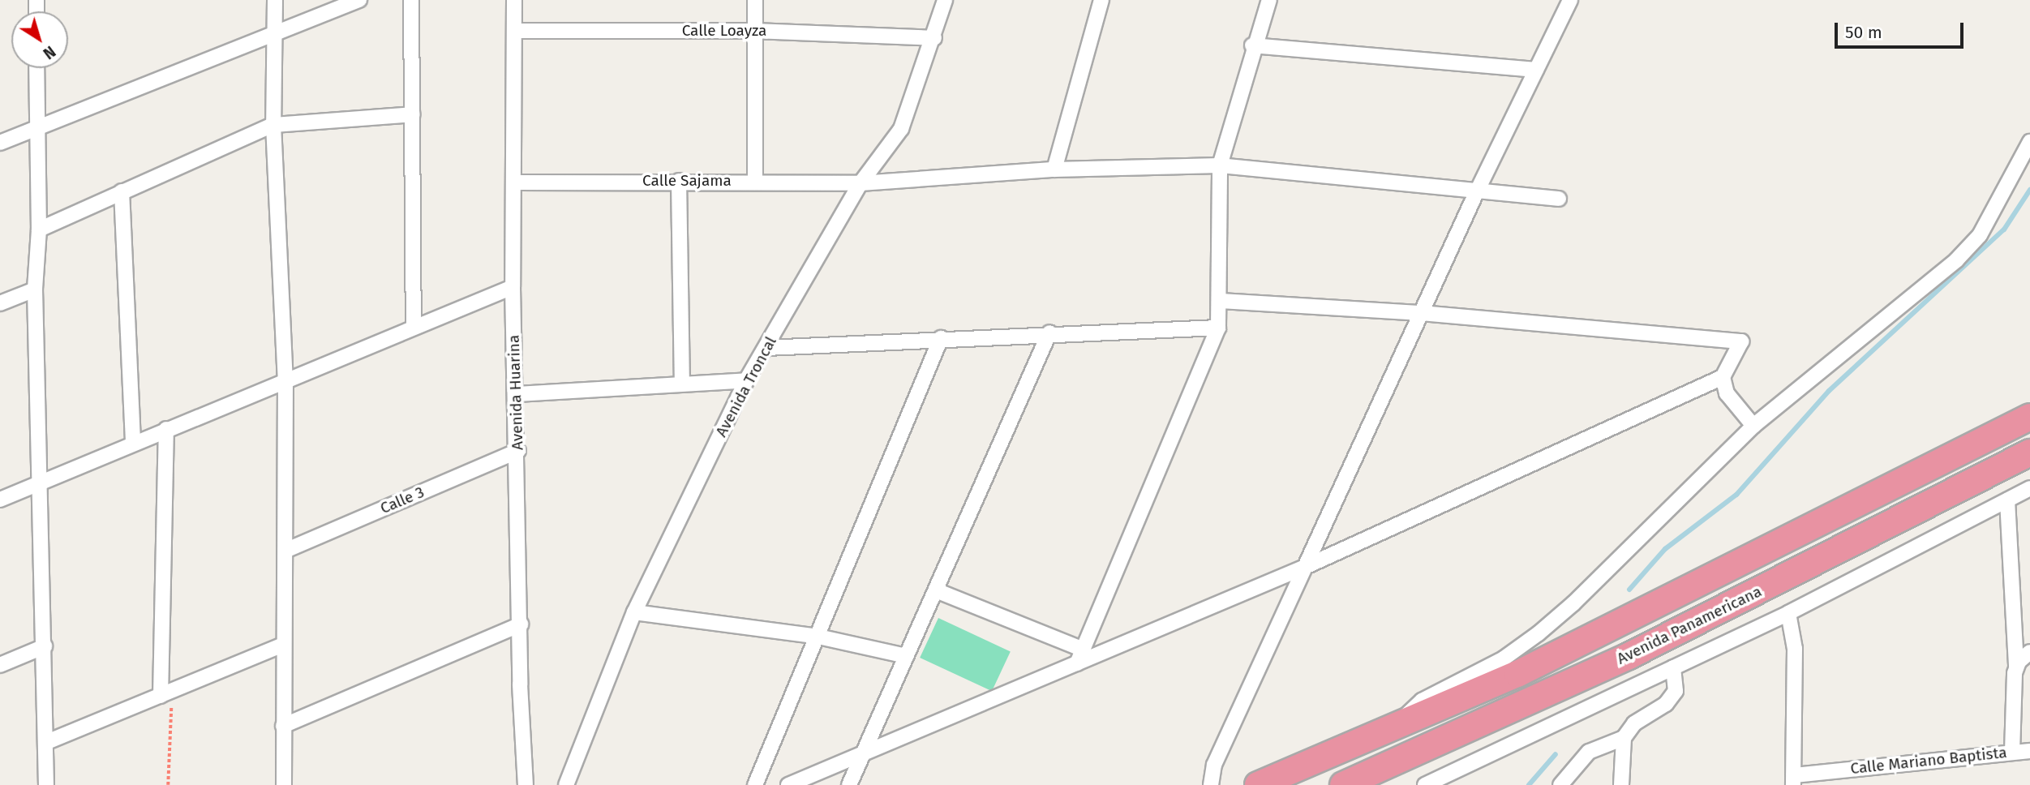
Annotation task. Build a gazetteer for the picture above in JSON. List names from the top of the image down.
{
  "streets": {
    "highway": ["Avenida Panamericana"],
    "street": [
      "Calle Loayza",
      "Calle Sajama",
      "Avenida Troncal",
      "Avenida Huarina",
      "Calle 3",
      "Calle Mariano Baptista"
    ]
  },
  "crossings": [
    ["Calle Loayza", "Avenida Troncal"],
    ["Calle Loayza", "Avenida Huarina"],
    ["Calle Sajama", "Avenida Troncal"],
    ["Calle Sajama", "Avenida Huarina"],
    ["Avenida Huarina", "Calle 3"]
  ],
  "scale_bar": "50 m",
  "north": "bottom right"
}
